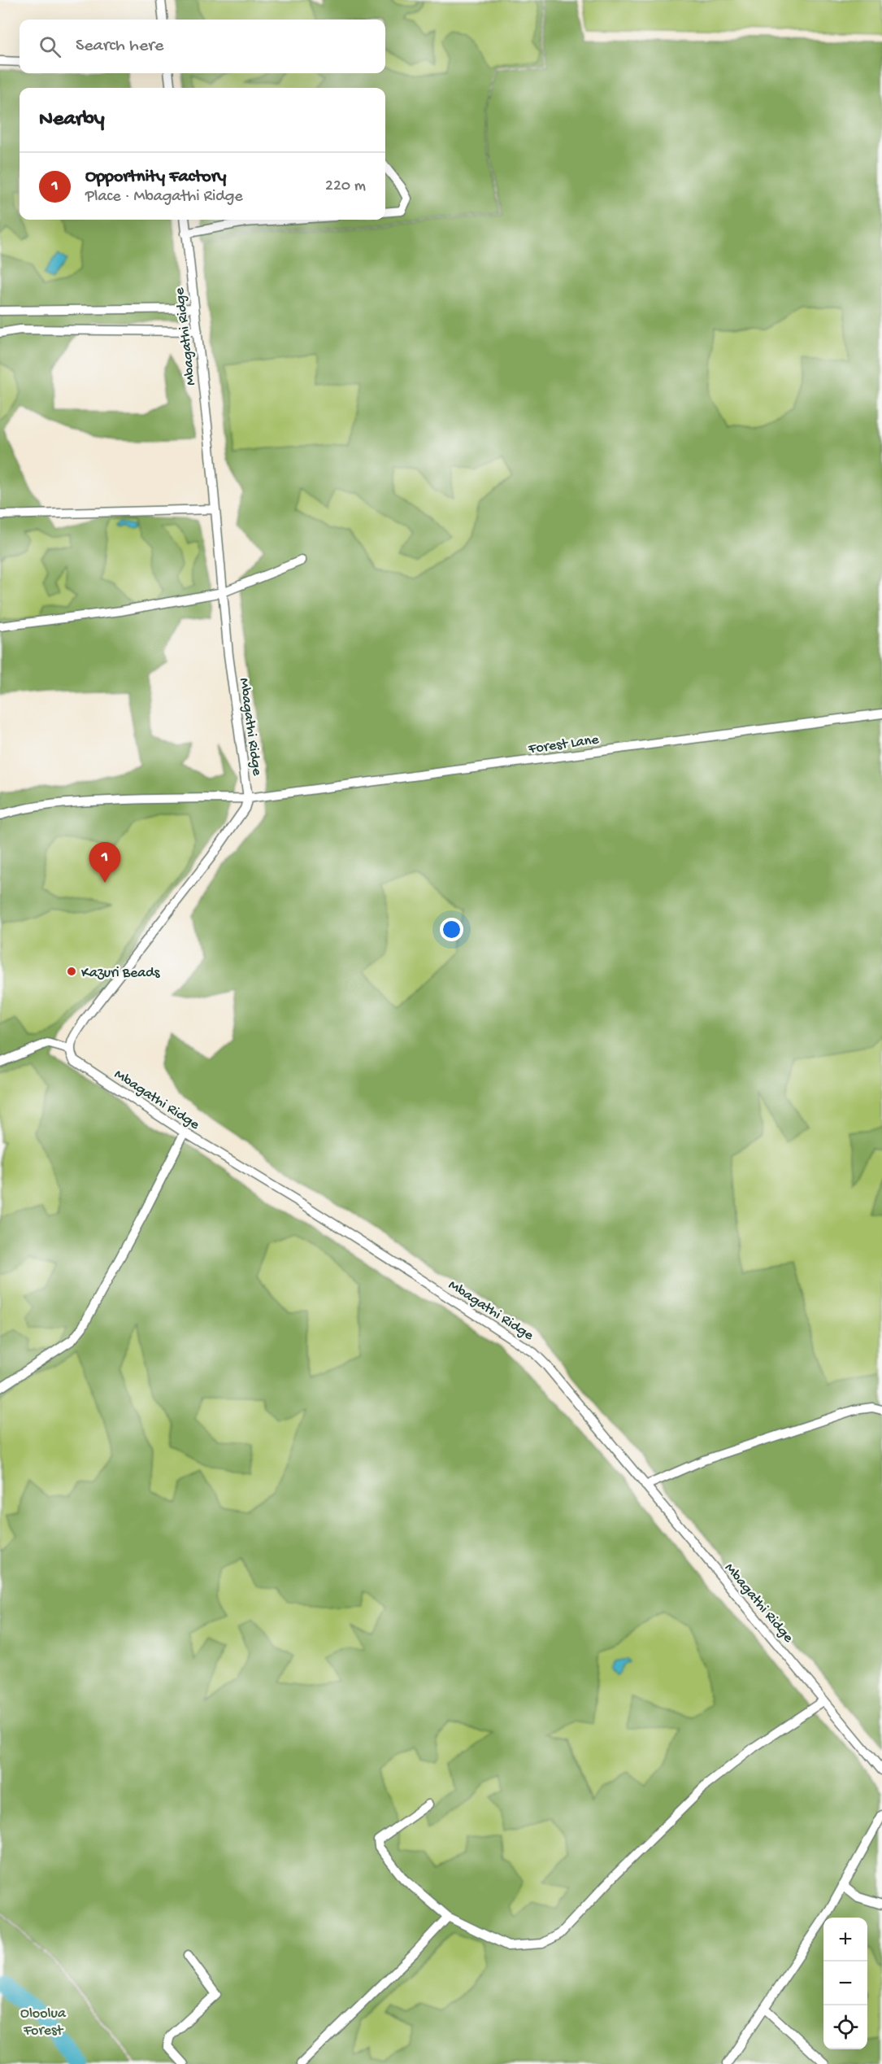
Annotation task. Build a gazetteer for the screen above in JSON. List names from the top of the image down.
{
  "streets": {
    "street": ["Mbagathi Ridge", "Forest Lane"]
  },
  "crossings": [
    ["Mbagathi Ridge", "Forest Lane"]
  ],
  "parks": ["Oloolua Forest"],
  "places": ["Kazuri Beads"],
  "page": {
    "search": "Search here",
    "heading": "Nearby",
    "list": [
      {
        "mark": "1",
        "name": "Opportnity Factory",
        "note": "Place · Mbagathi Ridge",
        "value": "220 m"
      }
    ],
    "pins": "1",
    "map_buttons": ["+", "−"]
  }
}
